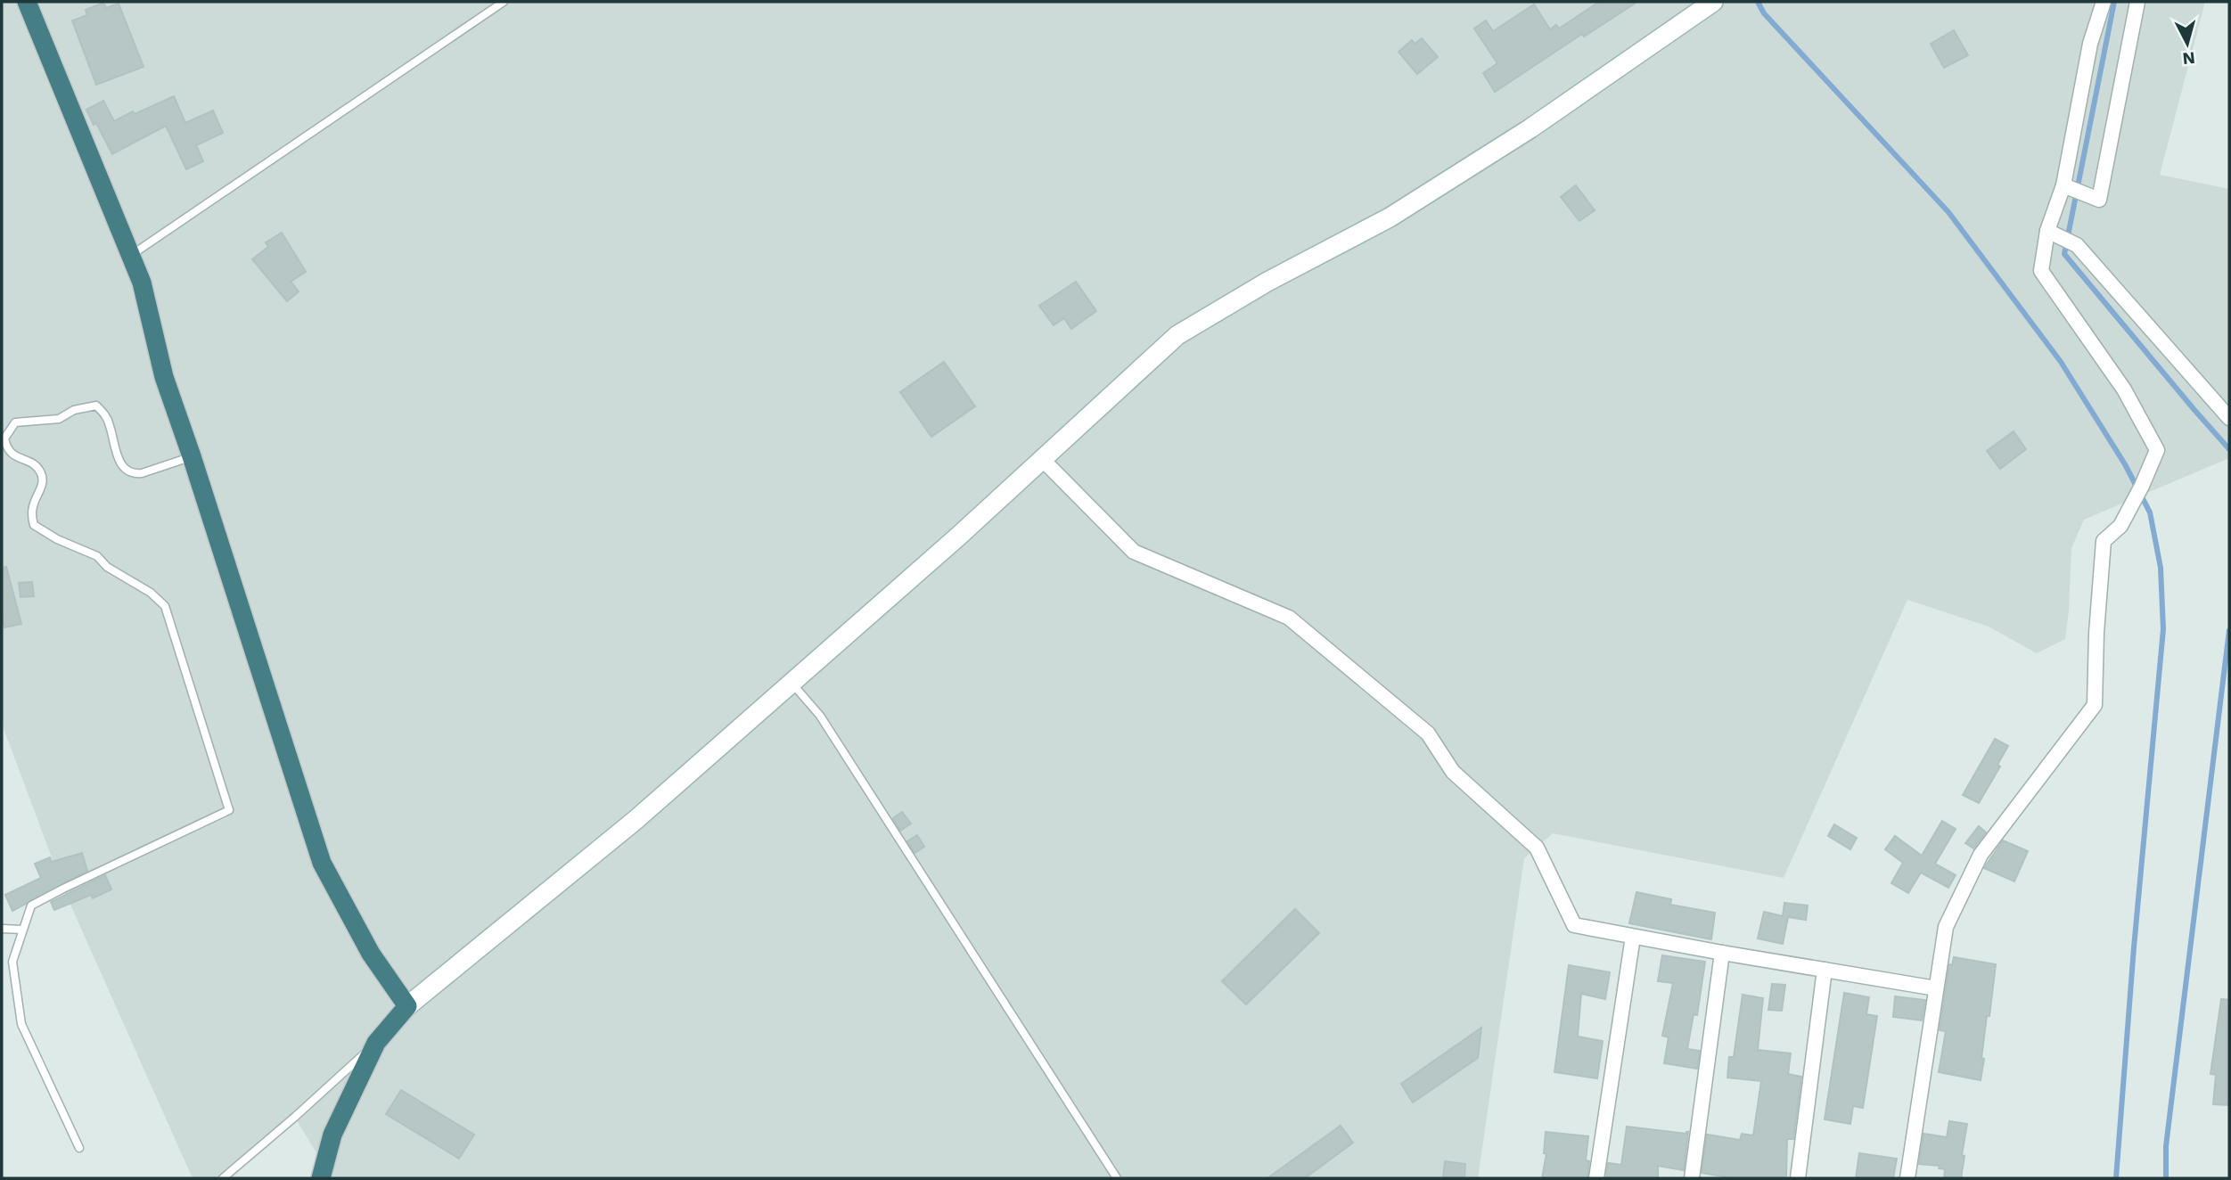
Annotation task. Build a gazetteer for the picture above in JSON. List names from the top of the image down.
{
  "north": "bottom"
}
